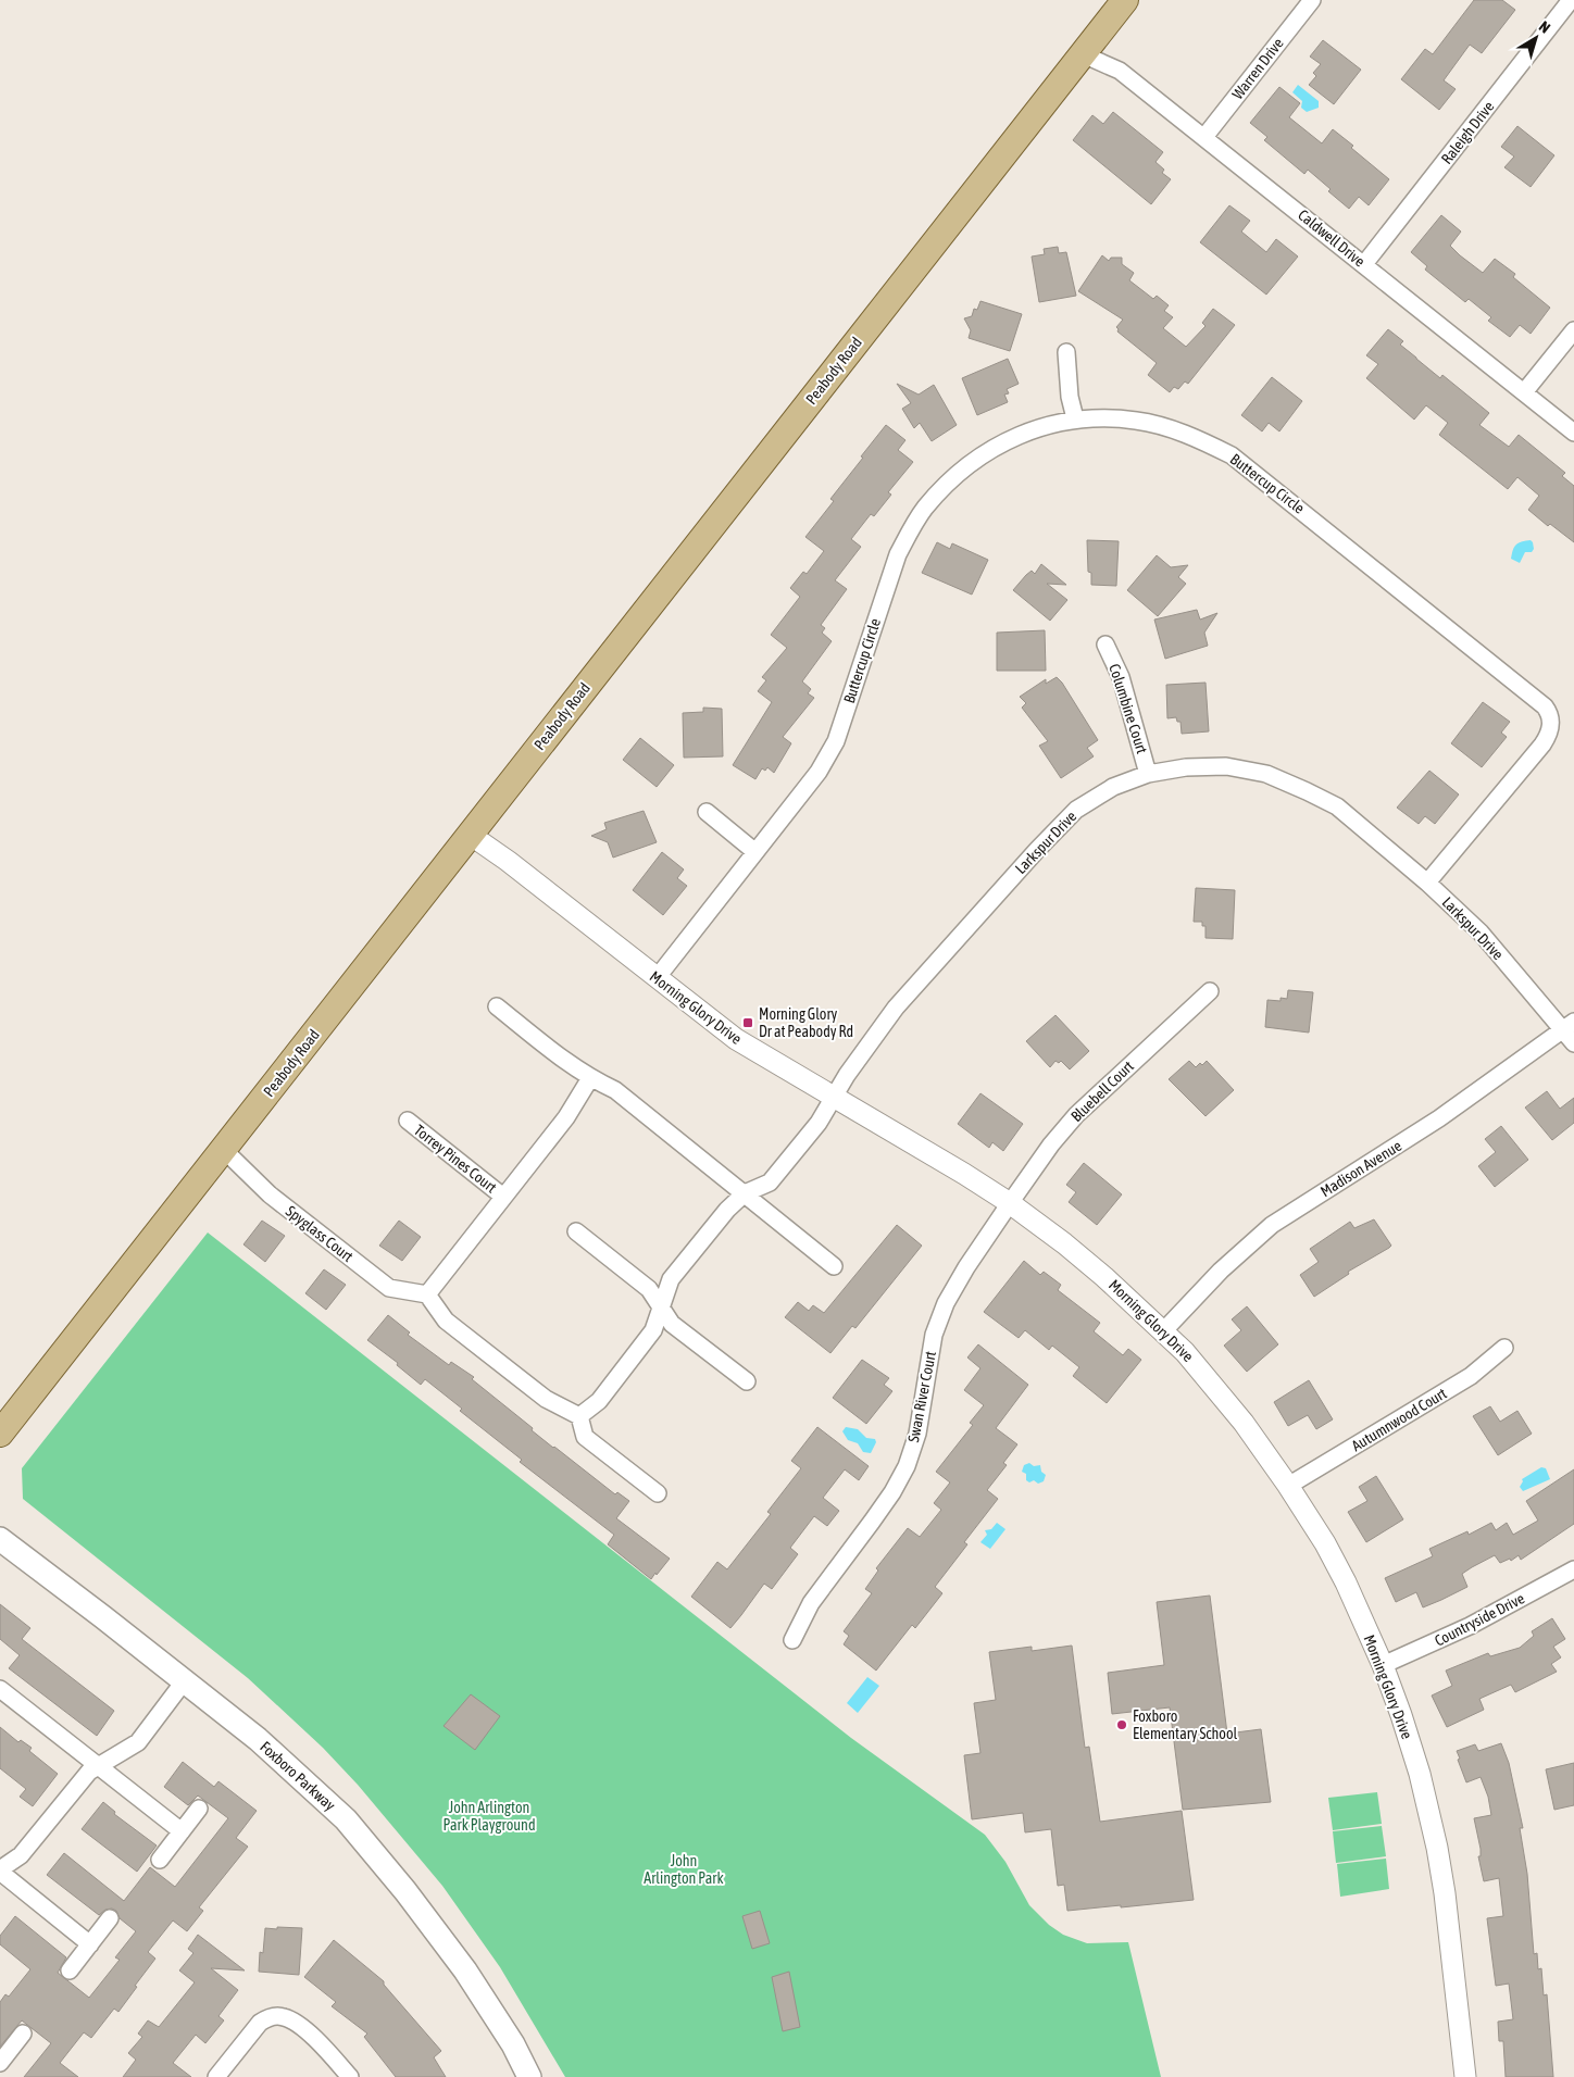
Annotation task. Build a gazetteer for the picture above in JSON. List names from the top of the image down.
{
  "streets": {
    "main road": ["Peabody Road", "Foxboro Parkway"],
    "street": [
      "Warren Drive",
      "Raleigh Drive",
      "Caldwell Drive",
      "Buttercup Circle",
      "Columbine Court",
      "Larkspur Drive",
      "Morning Glory Drive",
      "Bluebell Court",
      "Torrey Pines Court",
      "Madison Avenue",
      "Spyglass Court",
      "Swan River Court",
      "Autumnwood Court",
      "Countryside Drive"
    ]
  },
  "crossings": [
    ["Warren Drive", "Caldwell Drive"],
    ["Raleigh Drive", "Caldwell Drive"],
    ["Caldwell Drive", "Peabody Road"],
    ["Peabody Road", "Morning Glory Drive"],
    ["Peabody Road", "Spyglass Court"],
    ["Buttercup Circle", "Larkspur Drive"],
    ["Buttercup Circle", "Morning Glory Drive"],
    ["Columbine Court", "Larkspur Drive"],
    ["Larkspur Drive", "Morning Glory Drive"],
    ["Larkspur Drive", "Madison Avenue"],
    ["Morning Glory Drive", "Bluebell Court"],
    ["Morning Glory Drive", "Madison Avenue"],
    ["Morning Glory Drive", "Swan River Court"],
    ["Morning Glory Drive", "Autumnwood Court"],
    ["Morning Glory Drive", "Countryside Drive"],
    ["Bluebell Court", "Swan River Court"]
  ],
  "parks": ["John Arlington Park Playground", "John Arlington Park"],
  "places": {
    "transit": ["Morning Glory Dr at Peabody Rd"],
    "other": ["Foxboro Elementary School"]
  },
  "north": "top right"
}
